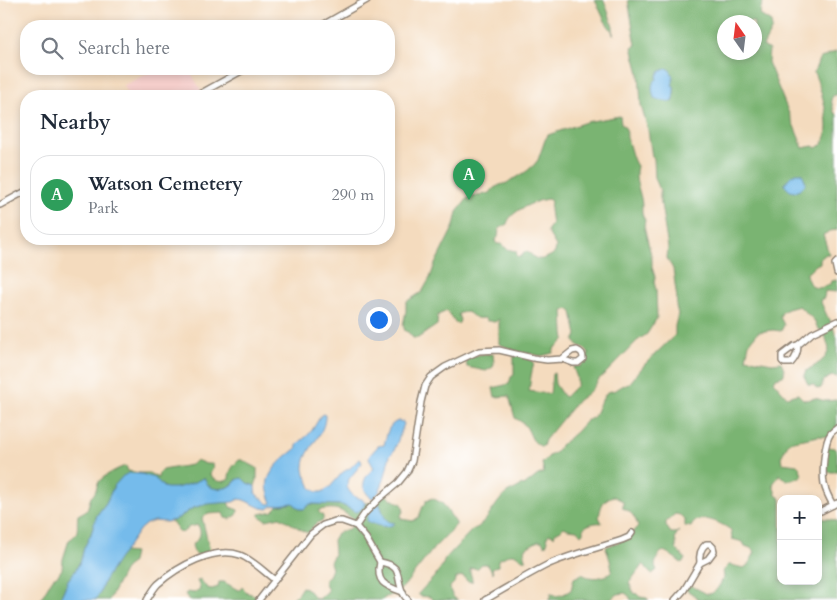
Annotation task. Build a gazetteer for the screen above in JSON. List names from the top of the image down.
{
  "north": "top",
  "page": {
    "search": "Search here",
    "heading": "Nearby",
    "list": [
      {
        "mark": "A",
        "name": "Watson Cemetery",
        "note": "Park",
        "value": "290 m"
      }
    ],
    "pins": "A",
    "map_buttons": ["+", "−"]
  }
}
